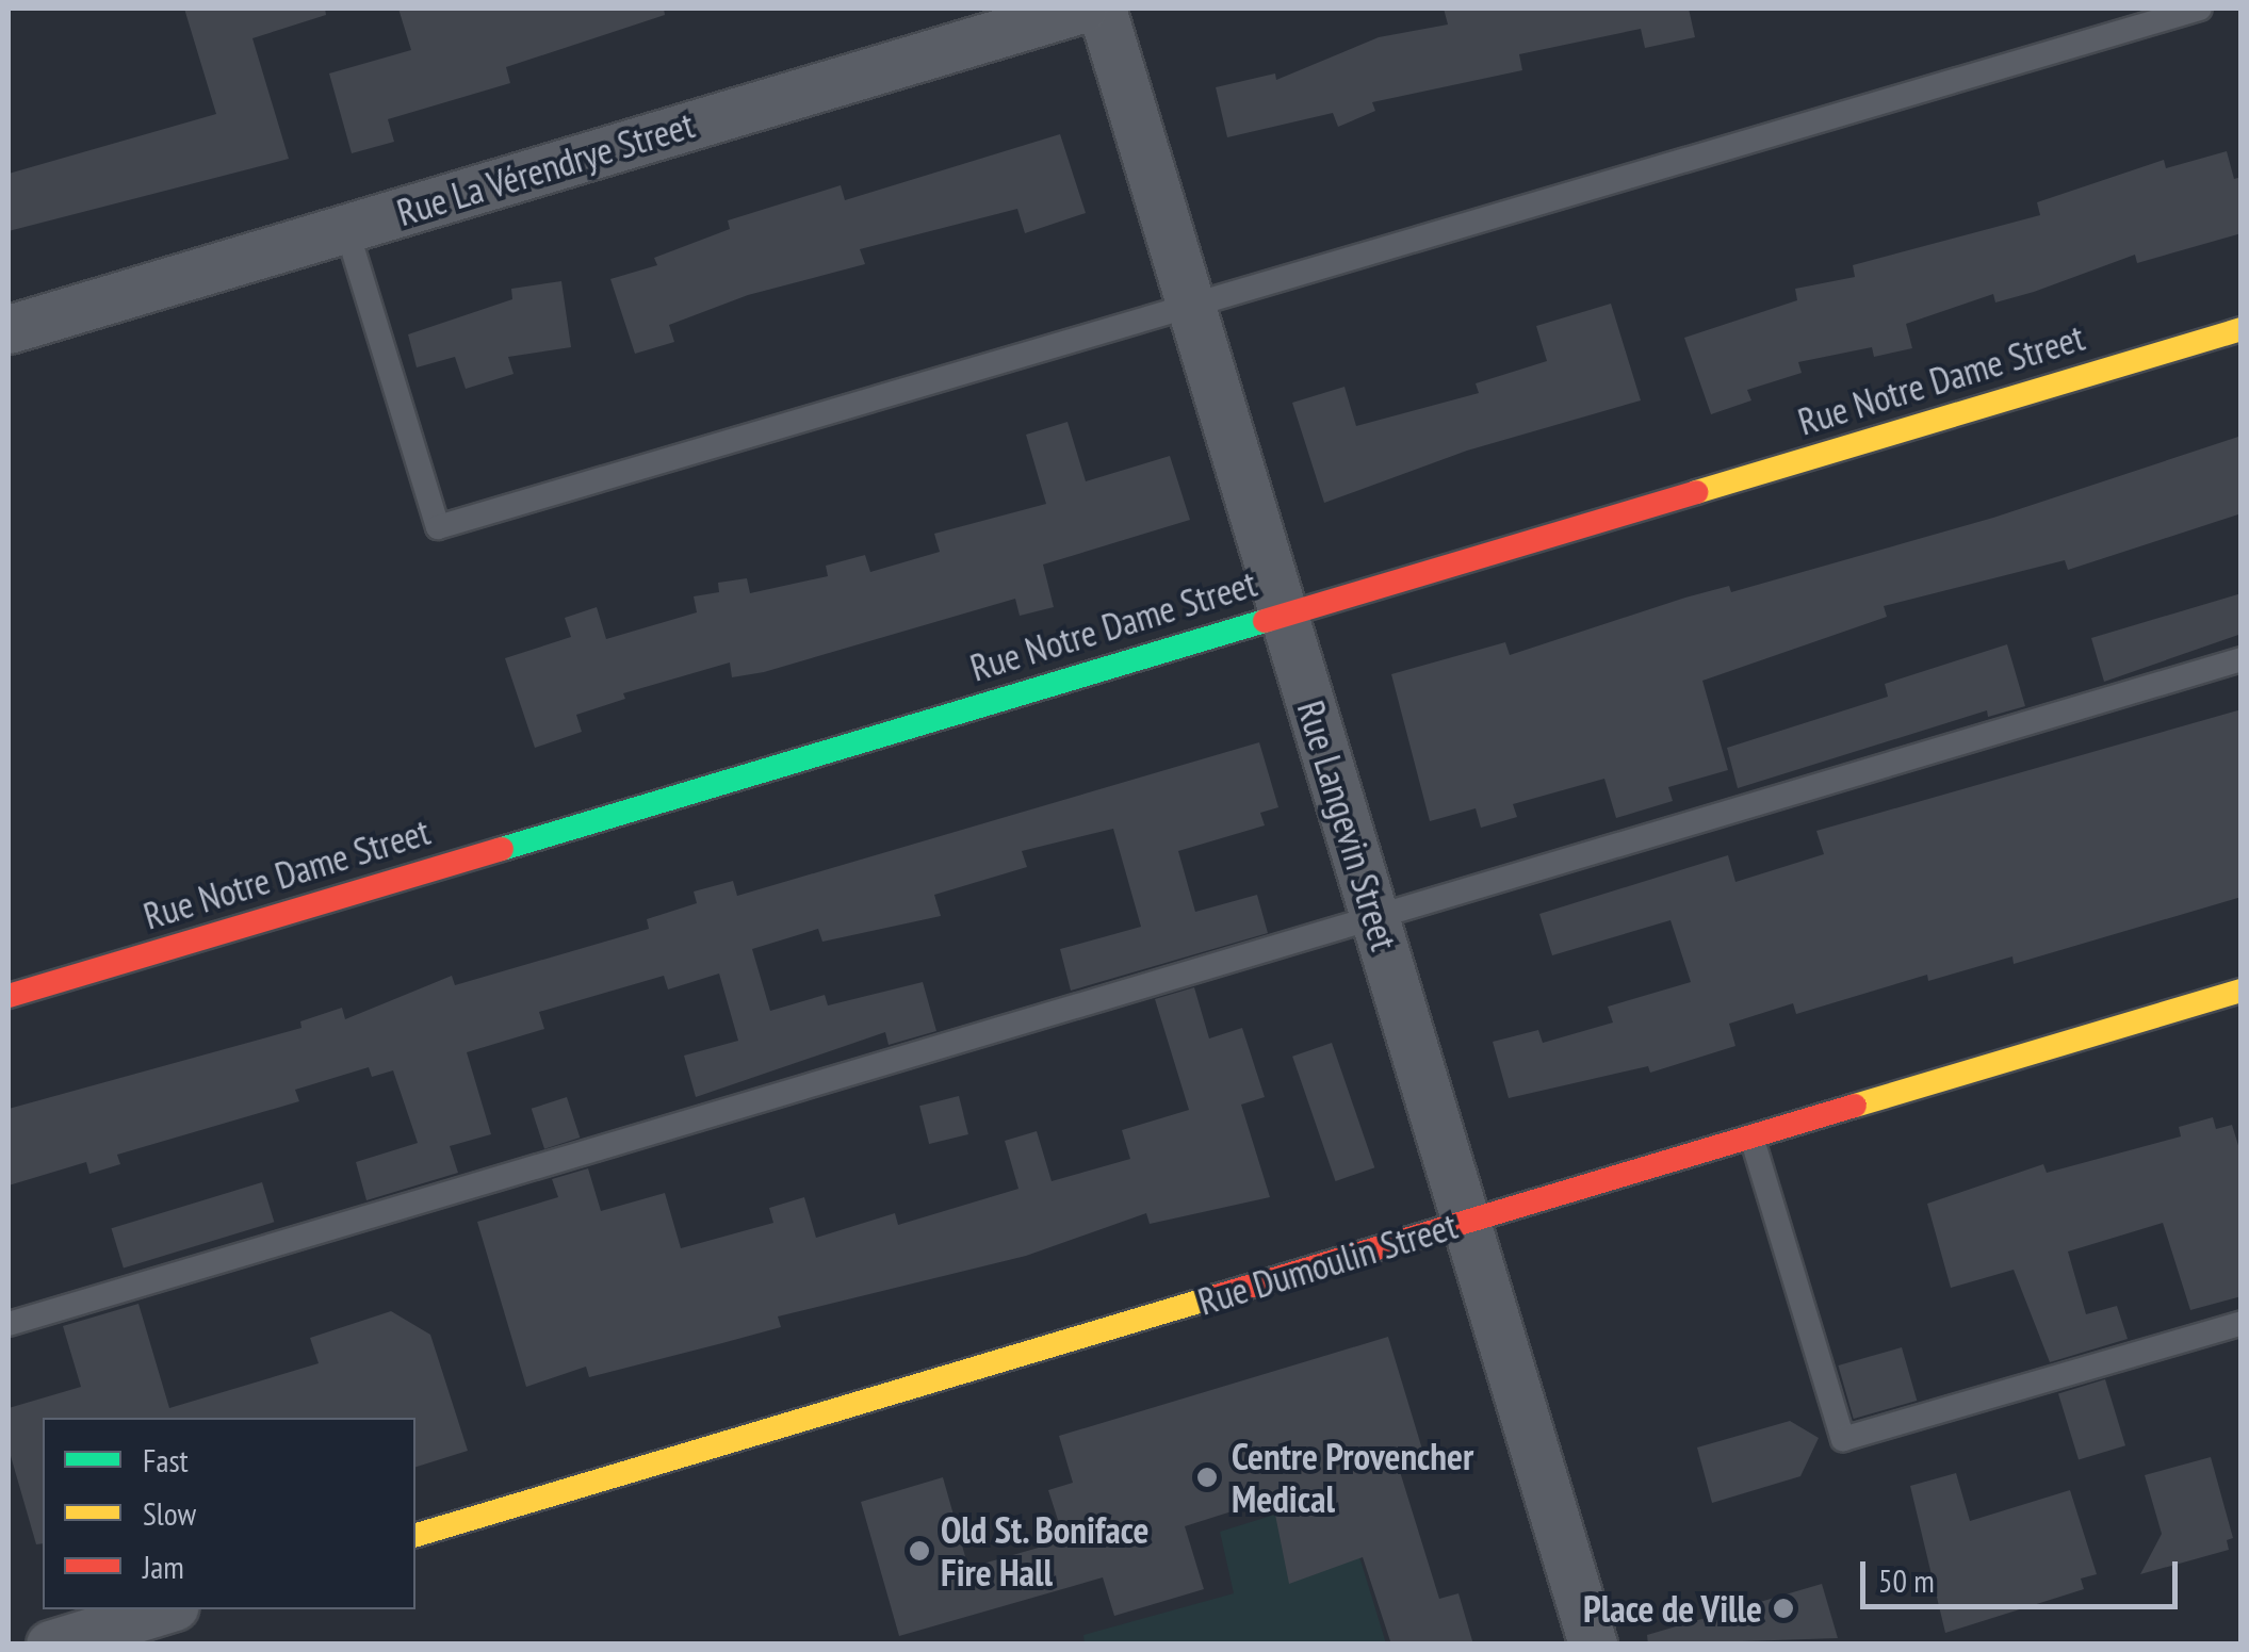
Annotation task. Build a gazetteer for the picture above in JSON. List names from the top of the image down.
{
  "streets": {
    "street": [
      "Rue La Vérendrye Street",
      "Rue Notre Dame Street",
      "Rue Langevin Street",
      "Rue Dumoulin Street"
    ]
  },
  "crossings": [
    ["Rue Notre Dame Street", "Rue Langevin Street"],
    ["Rue Langevin Street", "Rue Dumoulin Street"]
  ],
  "places": ["Centre Provencher Medical", "Old St. Boniface Fire Hall", "Place de Ville"],
  "legend": ["Fast", "Slow", "Jam"],
  "scale_bar": "50 m"
}
